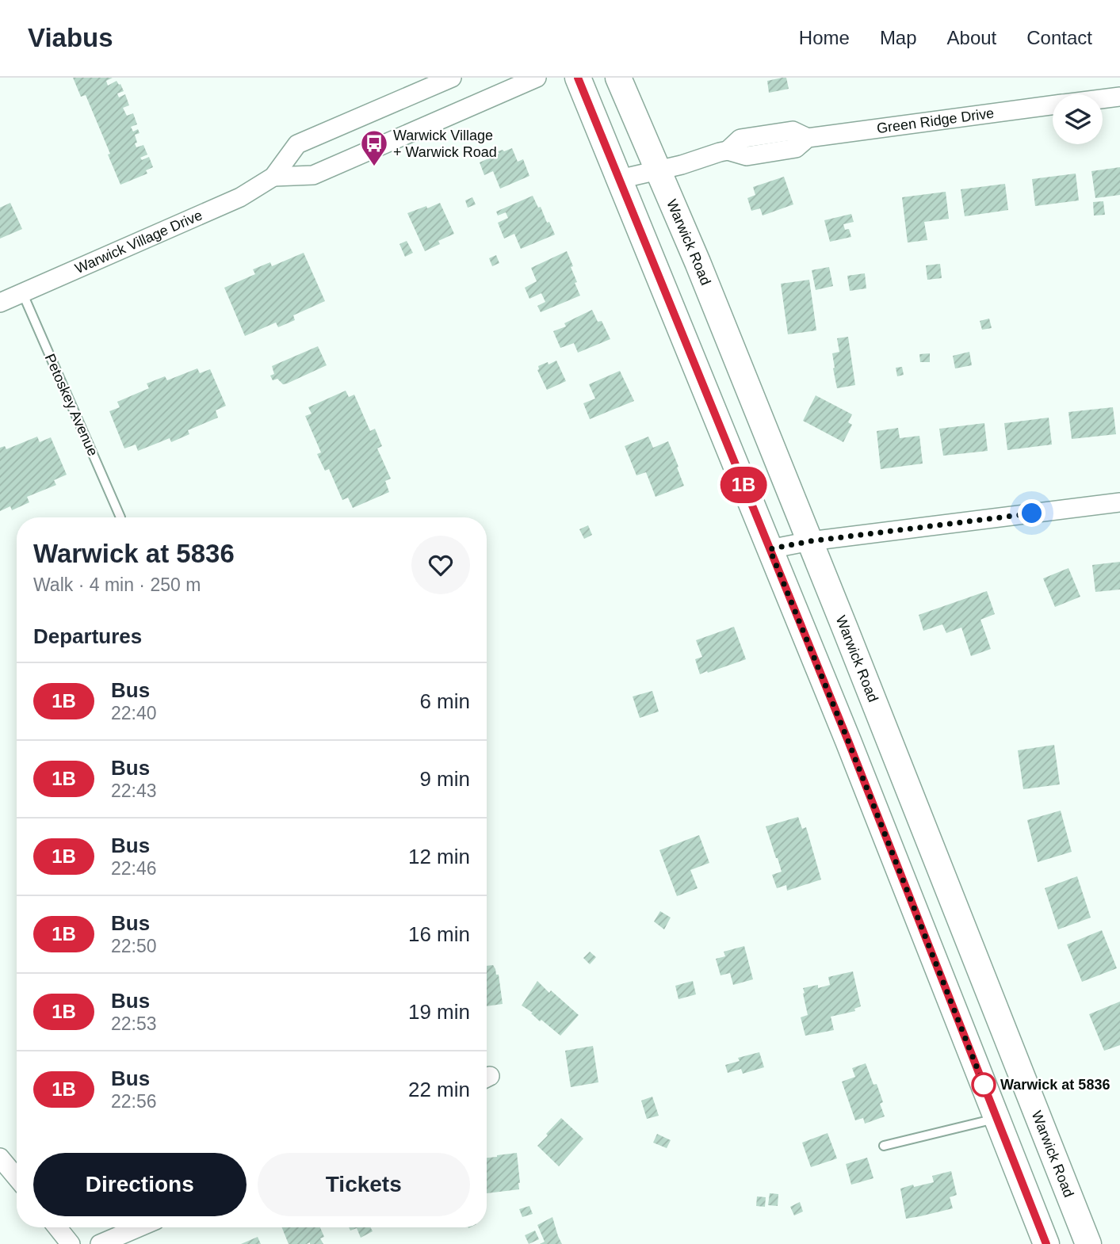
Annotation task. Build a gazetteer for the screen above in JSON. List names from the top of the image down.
{
  "streets": {
    "main road": ["Warwick Road"],
    "street": ["Green Ridge Drive", "Warwick Village Drive"],
    "lane": ["Petoskey Avenue"]
  },
  "crossings": [
    ["Green Ridge Drive", "Warwick Road"],
    ["Warwick Village Drive", "Petoskey Avenue"]
  ],
  "places": {
    "bus stop": ["Warwick Village + Warwick Road"],
    "other": ["Warwick at 5836"]
  },
  "lines": ["bus line 1B"],
  "page": {
    "header": "Viabus",
    "nav": [
      "Home",
      "Map",
      "About",
      "Contact"
    ],
    "on_map": "1B",
    "heading": [
      ["Warwick at 5836", "Walk · 4 min · 250 m"],
      "Departures"
    ],
    "list": [
      {
        "mark": "1B",
        "name": "Bus",
        "note": "22:40",
        "value": "6 min"
      },
      {
        "mark": "1B",
        "name": "Bus",
        "note": "22:43",
        "value": "9 min"
      },
      {
        "mark": "1B",
        "name": "Bus",
        "note": "22:46",
        "value": "12 min"
      },
      {
        "mark": "1B",
        "name": "Bus",
        "note": "22:50",
        "value": "16 min"
      },
      {
        "mark": "1B",
        "name": "Bus",
        "note": "22:53",
        "value": "19 min"
      },
      {
        "mark": "1B",
        "name": "Bus",
        "note": "22:56",
        "value": "22 min"
      }
    ],
    "buttons": ["Directions", "Tickets"]
  }
}
